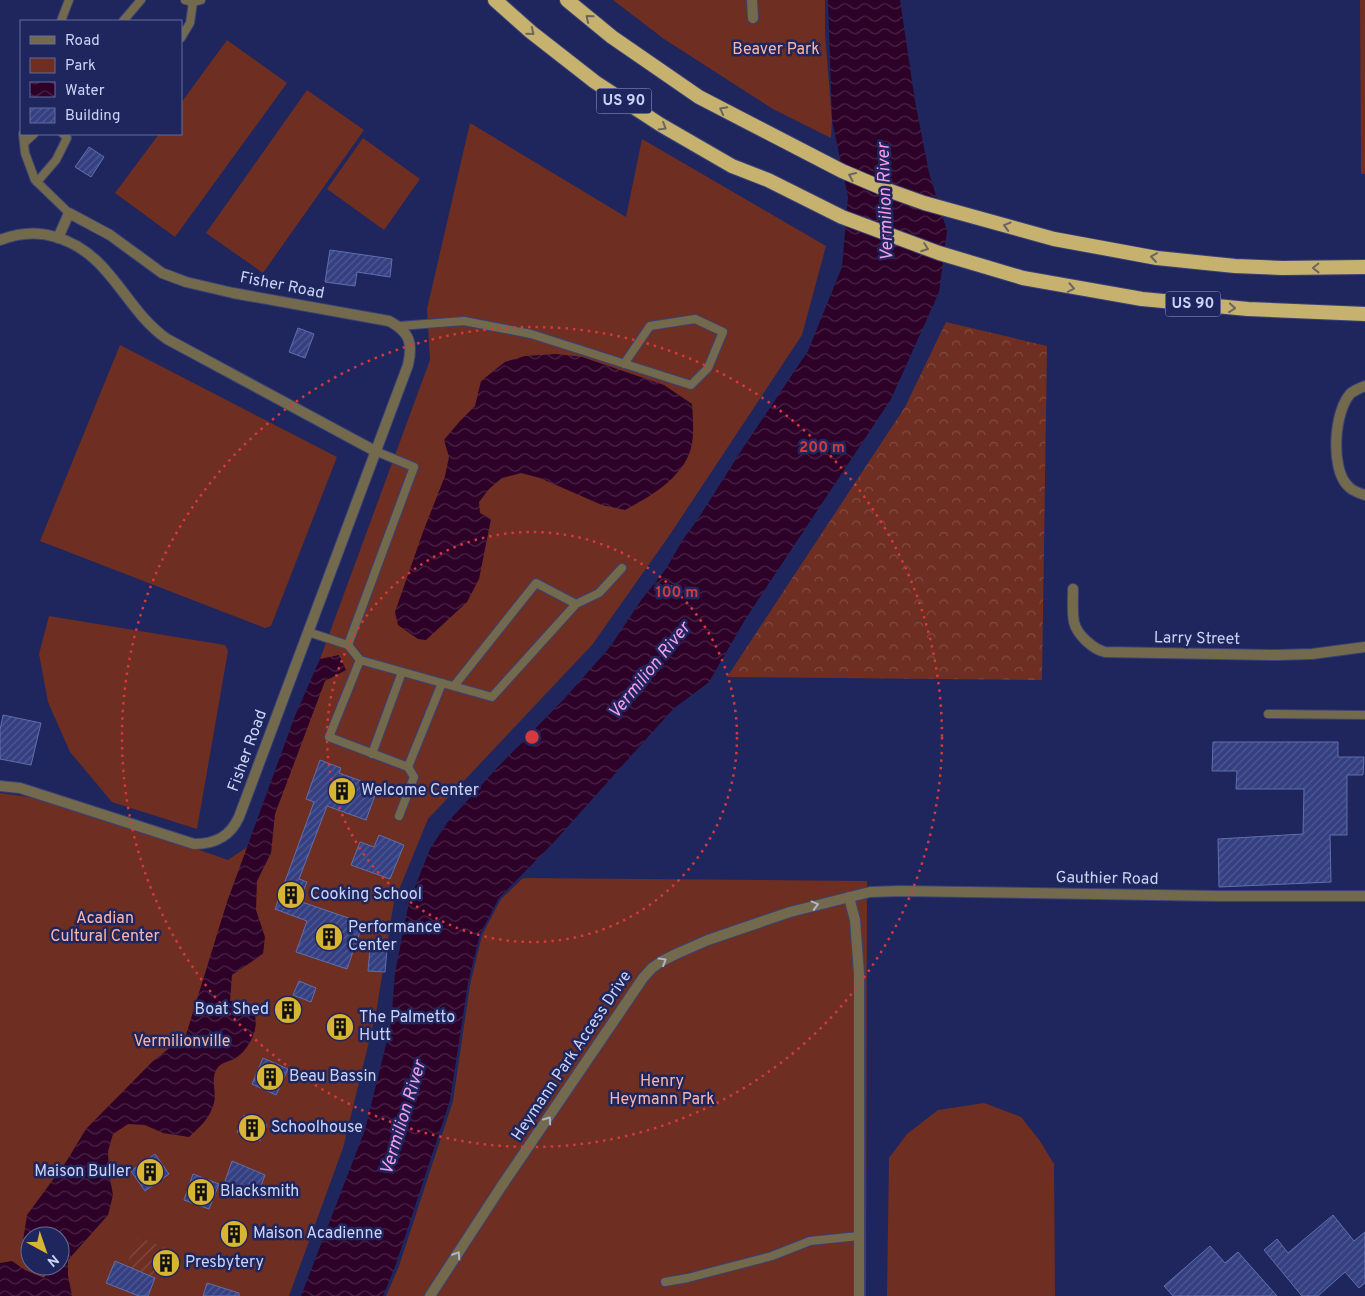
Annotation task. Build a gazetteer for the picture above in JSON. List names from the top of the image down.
{
  "streets": {
    "highway": ["US 90"],
    "street": [
      "Fisher Road",
      "Larry Street",
      "Gauthier Road",
      "Heymann Park Access Drive"
    ]
  },
  "crossings": [
    ["Gauthier Road", "Heymann Park Access Drive"]
  ],
  "one_way": ["Heymann Park Access Drive"],
  "water": ["Vermilion River"],
  "parks": [
    "Beaver Park",
    "Acadian Cultural Center",
    "Vermilionville",
    "Henry Heymann Park"
  ],
  "places": {
    "building": [
      "Welcome Center",
      "Cooking School",
      "Performance Center",
      "Boat Shed",
      "The Palmetto Hutt",
      "Beau Bassin",
      "Schoolhouse",
      "Maison Buller",
      "Blacksmith",
      "Maison Acadienne",
      "Presbytery"
    ]
  },
  "legend": [
    "Road",
    "Park",
    "Water",
    "Building"
  ],
  "north": "bottom right",
  "rings": ["200 m", "100 m"]
}
